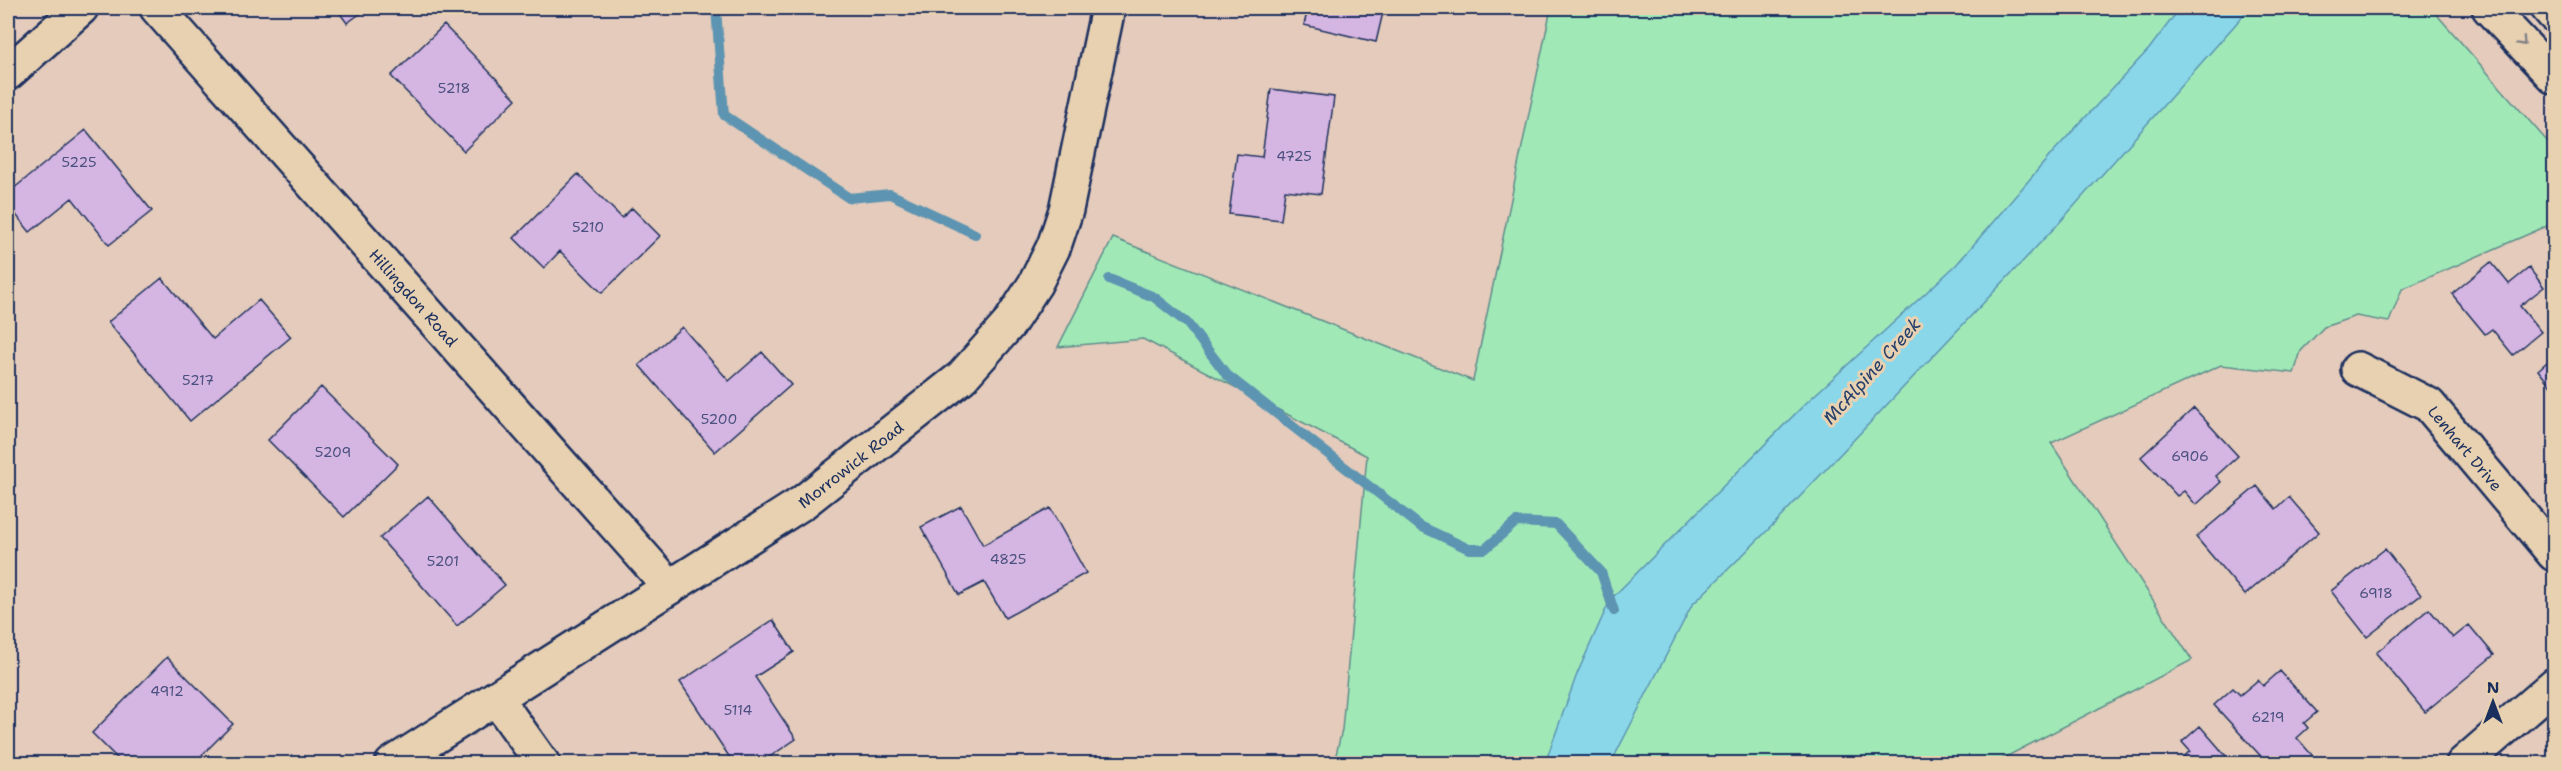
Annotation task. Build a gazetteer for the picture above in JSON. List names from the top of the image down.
{
  "streets": {
    "street": ["Hillingdon Road", "Lenhart Drive", "Morrowick Road"]
  },
  "crossings": [
    ["Hillingdon Road", "Morrowick Road"]
  ],
  "water": ["McAlpine Creek"],
  "house_numbers": [
    "5218",
    "4725",
    "5225",
    "5210",
    "5217",
    "5200",
    "5209",
    "6906",
    "4825",
    "5201",
    "6918",
    "4912",
    "5114",
    "6219"
  ],
  "north": "top"
}
